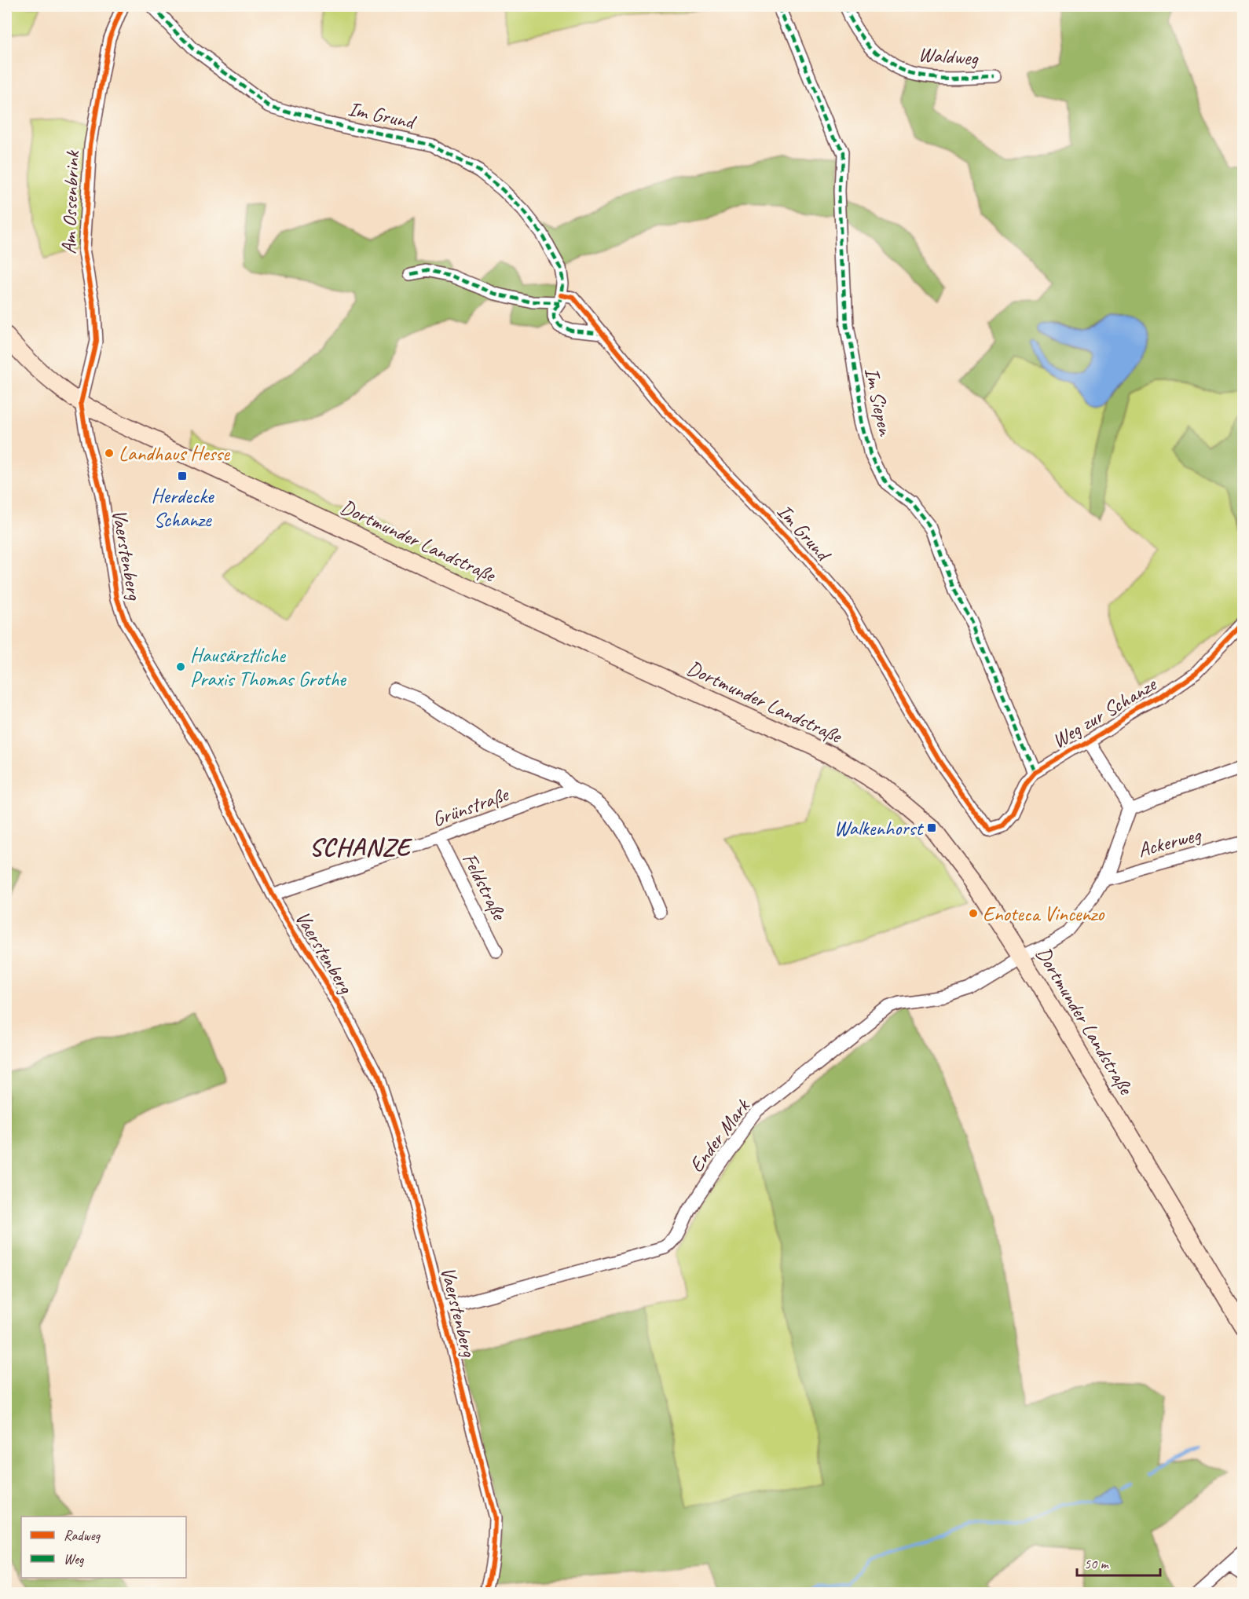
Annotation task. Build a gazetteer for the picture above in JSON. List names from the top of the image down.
{
  "streets": {
    "main road": ["Dortmunder Landstraße"],
    "street": [
      "Waldweg",
      "Im Grund",
      "Am Ossenbrink",
      "Im Siepen",
      "Vaerstenberg",
      "Weg zur Schanze",
      "Grünstraße",
      "Ackerweg",
      "Feldstraße",
      "Ender Mark"
    ]
  },
  "crossings": [
    ["Im Grund", "Weg zur Schanze"],
    ["Am Ossenbrink", "Dortmunder Landstraße"],
    ["Am Ossenbrink", "Vaerstenberg"],
    ["Im Siepen", "Weg zur Schanze"],
    ["Dortmunder Landstraße", "Vaerstenberg"],
    ["Dortmunder Landstraße", "Ender Mark"],
    ["Vaerstenberg", "Grünstraße"],
    ["Vaerstenberg", "Ender Mark"],
    ["Grünstraße", "Feldstraße"],
    ["Ackerweg", "Ender Mark"]
  ],
  "districts": ["SCHANZE"],
  "places": {
    "other": ["Landhaus Hesse", "Hausärztliche Praxis Thomas Grothe", "Enoteca Vincenzo"],
    "transit": ["Herdecke Schanze", "Walkenhorst"]
  },
  "legend": ["Radweg", "Weg"],
  "scale_bar": "50 m"
}
